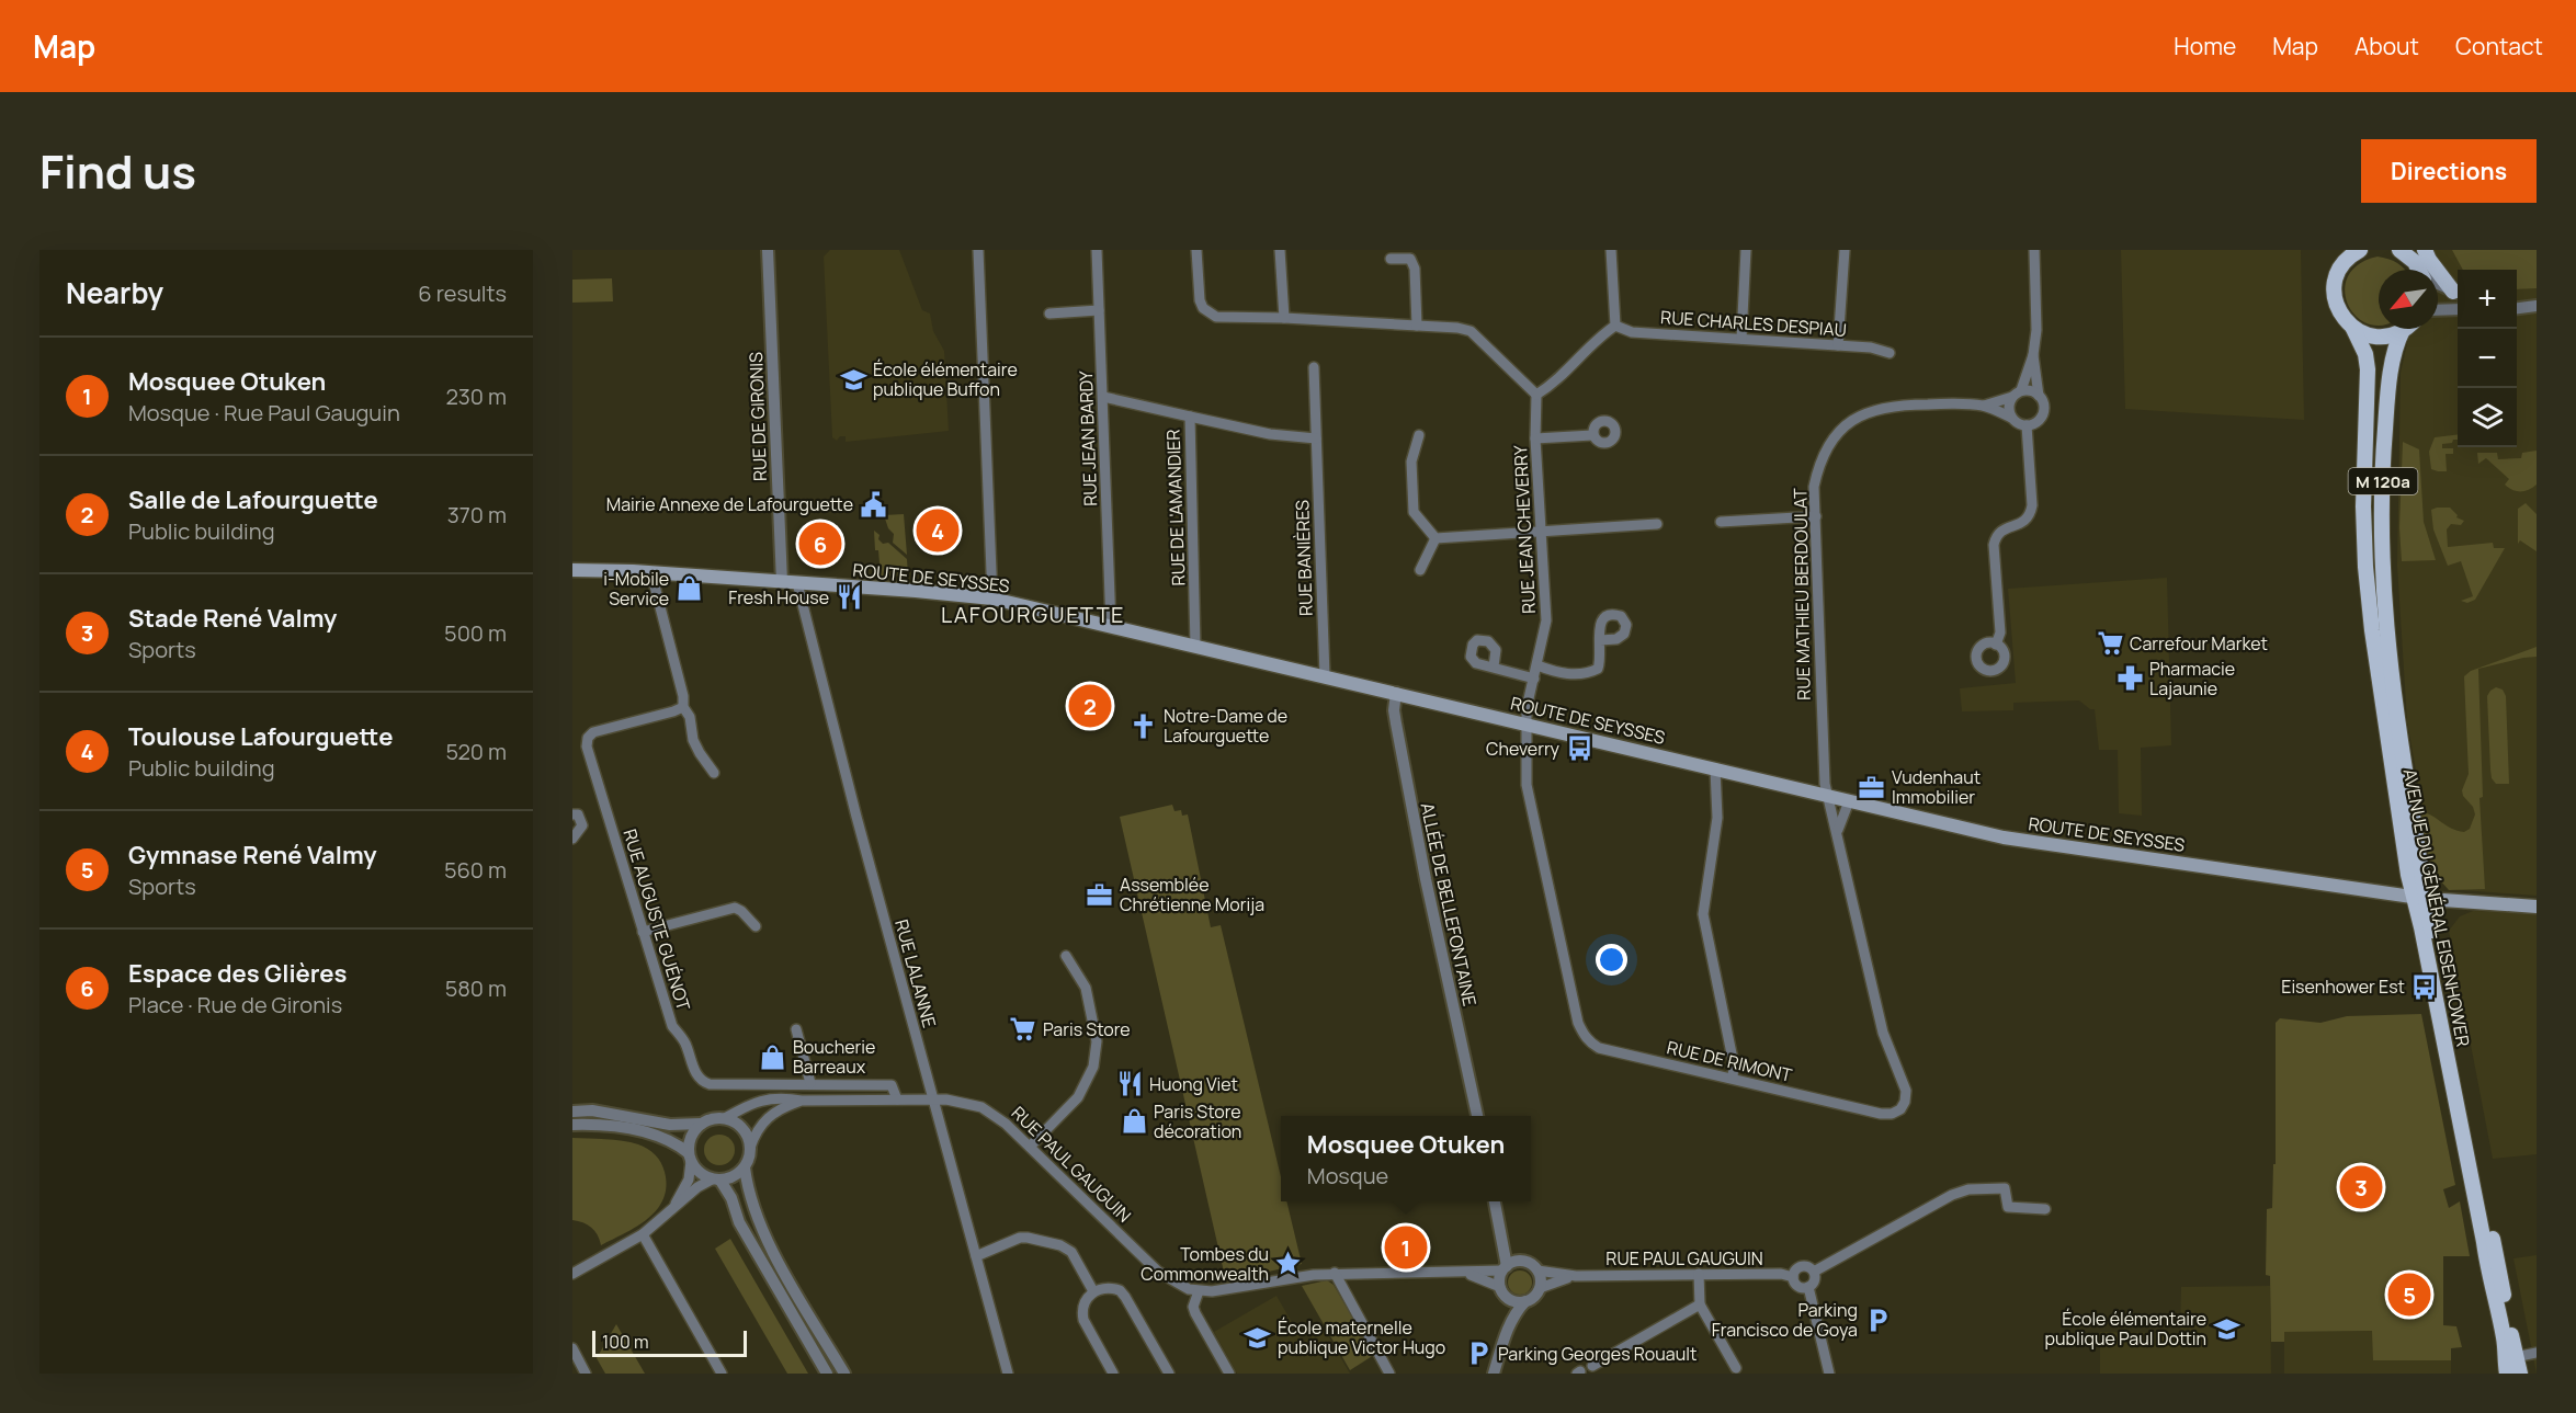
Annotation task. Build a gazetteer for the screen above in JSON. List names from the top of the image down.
{
  "streets": {
    "main road": ["M 120a", "ROUTE DE SEYSSES", "AVENUE DU GÉNÉRAL EISENHOWER"],
    "street": [
      "RUE CHARLES DESPIAU",
      "RUE DE GIRONIS",
      "RUE JEAN BARDY",
      "RUE DE L'AMANDIER",
      "RUE JEAN CHEVERRY",
      "RUE BANIÈRES",
      "RUE MATHIEU BERDOULAT",
      "ALLÉE DE BELLEFONTAINE",
      "RUE AUGUSTE GUÉNOT",
      "RUE LALANNE",
      "RUE DE RIMONT",
      "RUE PAUL GAUGUIN"
    ]
  },
  "crossings": [
    ["RUE DE GIRONIS", "ROUTE DE SEYSSES"],
    ["RUE JEAN BARDY", "RUE DE L'AMANDIER"],
    ["RUE JEAN BARDY", "ROUTE DE SEYSSES"],
    ["RUE DE L'AMANDIER", "ROUTE DE SEYSSES"],
    ["RUE JEAN CHEVERRY", "ROUTE DE SEYSSES"],
    ["RUE JEAN CHEVERRY", "RUE DE RIMONT"],
    ["RUE BANIÈRES", "ROUTE DE SEYSSES"],
    ["ROUTE DE SEYSSES", "RUE MATHIEU BERDOULAT"],
    ["ROUTE DE SEYSSES", "ALLÉE DE BELLEFONTAINE"],
    ["ROUTE DE SEYSSES", "AVENUE DU GÉNÉRAL EISENHOWER"],
    ["ROUTE DE SEYSSES", "RUE LALANNE"],
    ["ROUTE DE SEYSSES", "RUE DE RIMONT"],
    ["RUE MATHIEU BERDOULAT", "RUE DE RIMONT"],
    ["RUE AUGUSTE GUÉNOT", "RUE PAUL GAUGUIN"],
    ["RUE LALANNE", "RUE PAUL GAUGUIN"]
  ],
  "districts": ["LAFOURGUETTE"],
  "places": {
    "school or university": ["École élémentaire publique Buffon", "École élémentaire publique Paul Dottin", "École maternelle publique Victor Hugo"],
    "public building": ["Mairie Annexe de Lafourguette"],
    "shop": ["i-Mobile Service", "Boucherie Barreaux", "Paris Store décoration"],
    "restaurant": ["Fresh House", "Huong Viet"],
    "supermarket": ["Carrefour Market", "Paris Store"],
    "pharmacy": ["Pharmacie Lajaunie"],
    "church": ["Notre-Dame de Lafourguette"],
    "bus stop": ["Cheverry", "Eisenhower Est"],
    "office": ["Vudenhaut Immobilier", "Assemblée Chrétienne Morija"],
    "place": ["Tombes du Commonwealth"],
    "parking": ["Parking Francisco de Goya", "Parking Georges Rouault"]
  },
  "scale_bar": "100 m",
  "north": "bottom left",
  "page": {
    "header": "Map",
    "nav": [
      "Home",
      "Map",
      "About",
      "Contact"
    ],
    "title": "Find us",
    "buttons": "Directions",
    "heading": ["Nearby", "6 results"],
    "map_buttons": ["+", "−"],
    "list": [
      {
        "mark": "1",
        "name": "Mosquee Otuken",
        "note": "Mosque · Rue Paul Gauguin",
        "value": "230 m"
      },
      {
        "mark": "2",
        "name": "Salle de Lafourguette",
        "note": "Public building",
        "value": "370 m"
      },
      {
        "mark": "3",
        "name": "Stade René Valmy",
        "note": "Sports",
        "value": "500 m"
      },
      {
        "mark": "4",
        "name": "Toulouse Lafourguette",
        "note": "Public building",
        "value": "520 m"
      },
      {
        "mark": "5",
        "name": "Gymnase René Valmy",
        "note": "Sports",
        "value": "560 m"
      },
      {
        "mark": "6",
        "name": "Espace des Glières",
        "note": "Place · Rue de Gironis",
        "value": "580 m"
      }
    ],
    "pins": [
      "4",
      "6",
      "2",
      "3",
      "1",
      "5"
    ],
    "popup": ["Mosquee Otuken", "Mosque"],
    "scale": "100 m"
  }
}
